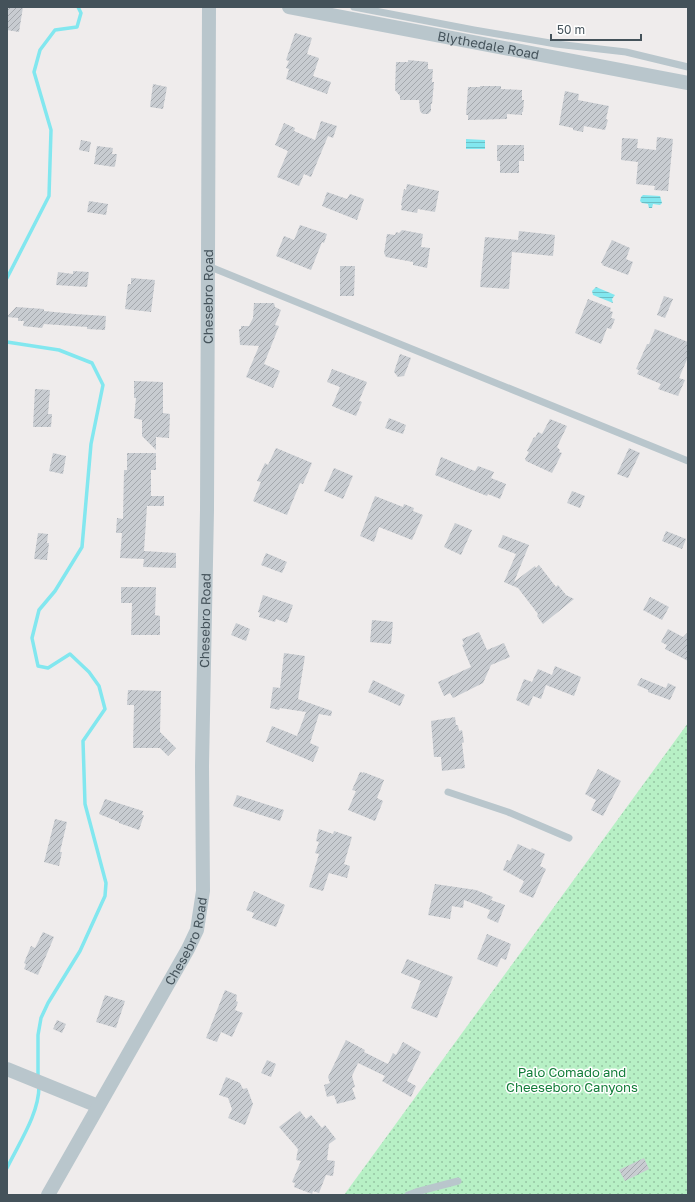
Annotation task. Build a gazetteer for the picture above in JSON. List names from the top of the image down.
{
  "streets": {
    "street": ["Blythedale Road", "Chesebro Road"]
  },
  "parks": ["Palo Comado and Cheeseboro Canyons"],
  "scale_bar": "50 m"
}
